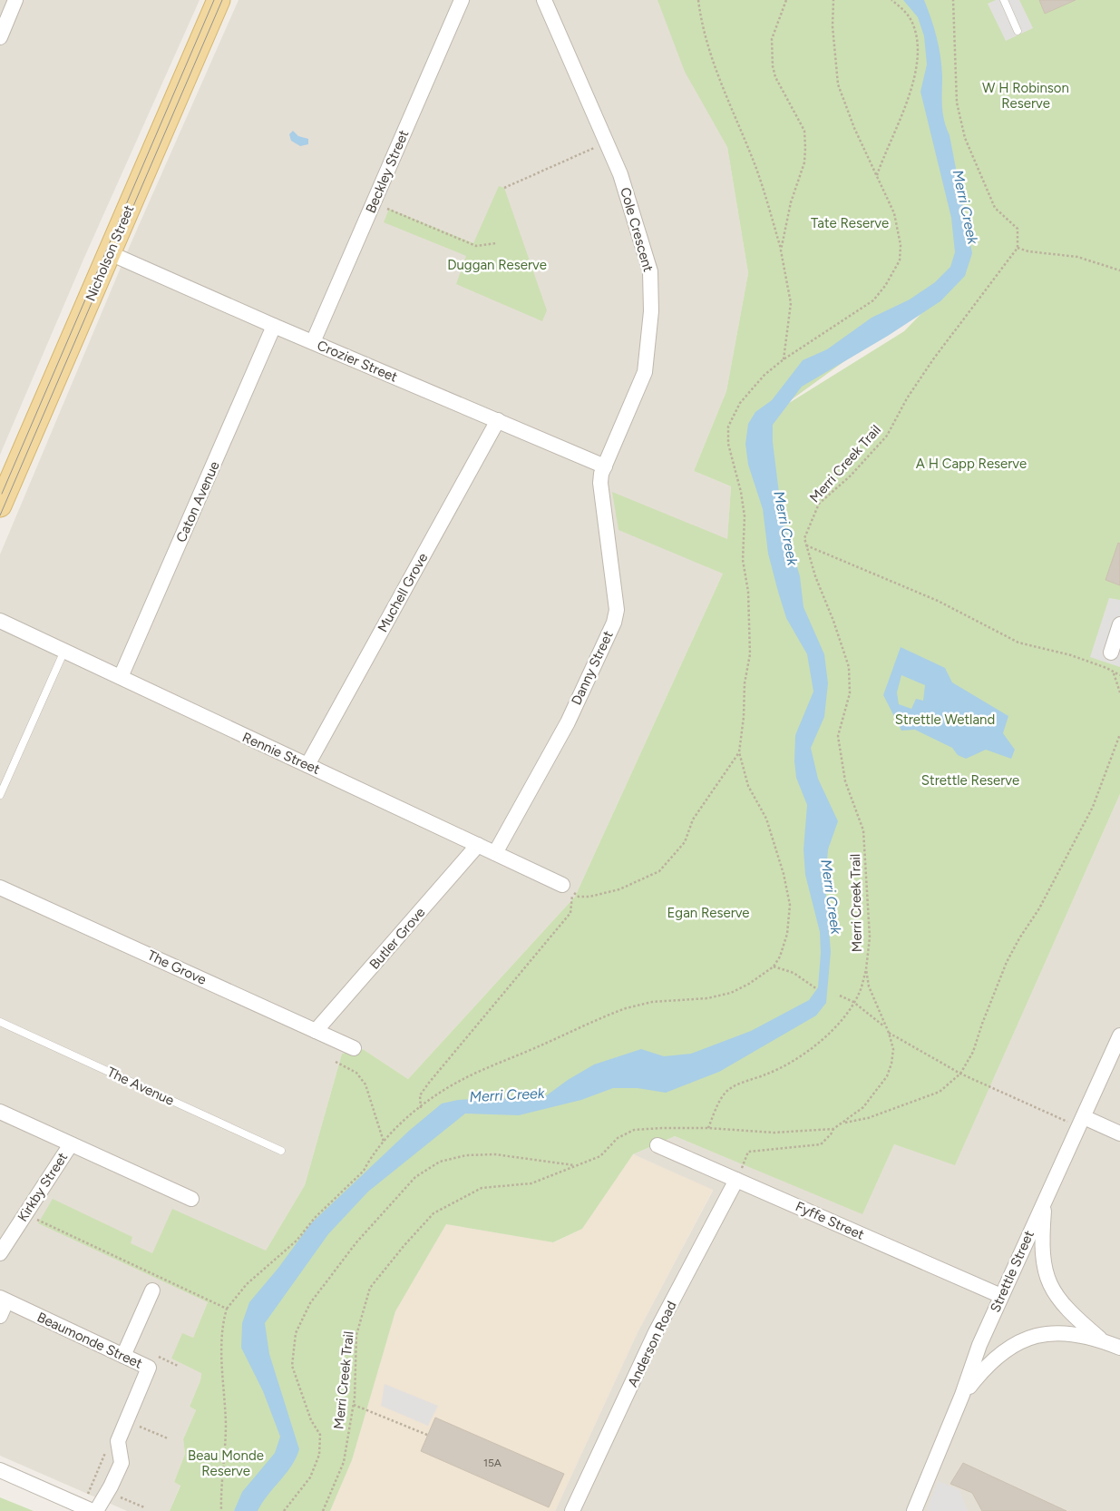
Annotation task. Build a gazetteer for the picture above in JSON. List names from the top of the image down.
{
  "streets": {
    "main road": ["Nicholson Street"],
    "street": [
      "Beckley Street",
      "Cole Crescent",
      "Crozier Street",
      "Caton Avenue",
      "Muchell Grove",
      "Danny Street",
      "Rennie Street",
      "Butler Grove",
      "The Grove",
      "Kirkby Street",
      "Fyffe Street",
      "Strettle Street",
      "Beaumonde Street",
      "Anderson Road"
    ],
    "lane": ["The Avenue"],
    "path": ["Merri Creek Trail"]
  },
  "crossings": [
    ["Beckley Street", "Crozier Street"],
    ["Cole Crescent", "Crozier Street"],
    ["Cole Crescent", "Danny Street"],
    ["Nicholson Street", "Crozier Street"],
    ["Crozier Street", "Caton Avenue"],
    ["Crozier Street", "Muchell Grove"],
    ["Crozier Street", "Danny Street"],
    ["Caton Avenue", "Rennie Street"],
    ["Muchell Grove", "Rennie Street"],
    ["Danny Street", "Rennie Street"],
    ["Rennie Street", "Butler Grove"],
    ["Butler Grove", "The Grove"],
    ["Fyffe Street", "Strettle Street"],
    ["Fyffe Street", "Anderson Road"]
  ],
  "water": ["Merri Creek"],
  "parks": [
    "W H Robinson Reserve",
    "Tate Reserve",
    "Duggan Reserve",
    "A H Capp Reserve",
    "Strettle Wetland",
    "Strettle Reserve",
    "Egan Reserve",
    "Beau Monde Reserve"
  ],
  "house_numbers": ["15A"]
}
